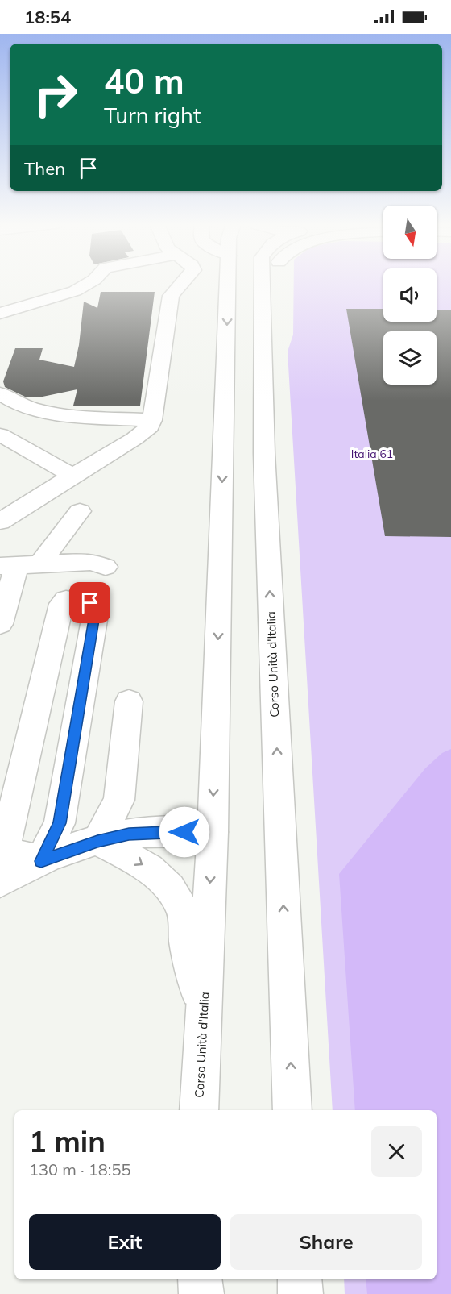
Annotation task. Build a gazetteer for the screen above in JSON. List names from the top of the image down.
{
  "streets": {
    "main road": ["Corso Unità d'Italia"]
  },
  "parks": ["Italia 61"],
  "north": "bottom",
  "page": {
    "status": "18:54",
    "turn": ["40 m", "Turn right"],
    "then": "Then",
    "heading": ["1 min", "130 m · 18:55"],
    "buttons": ["Exit", "Share"]
  }
}
